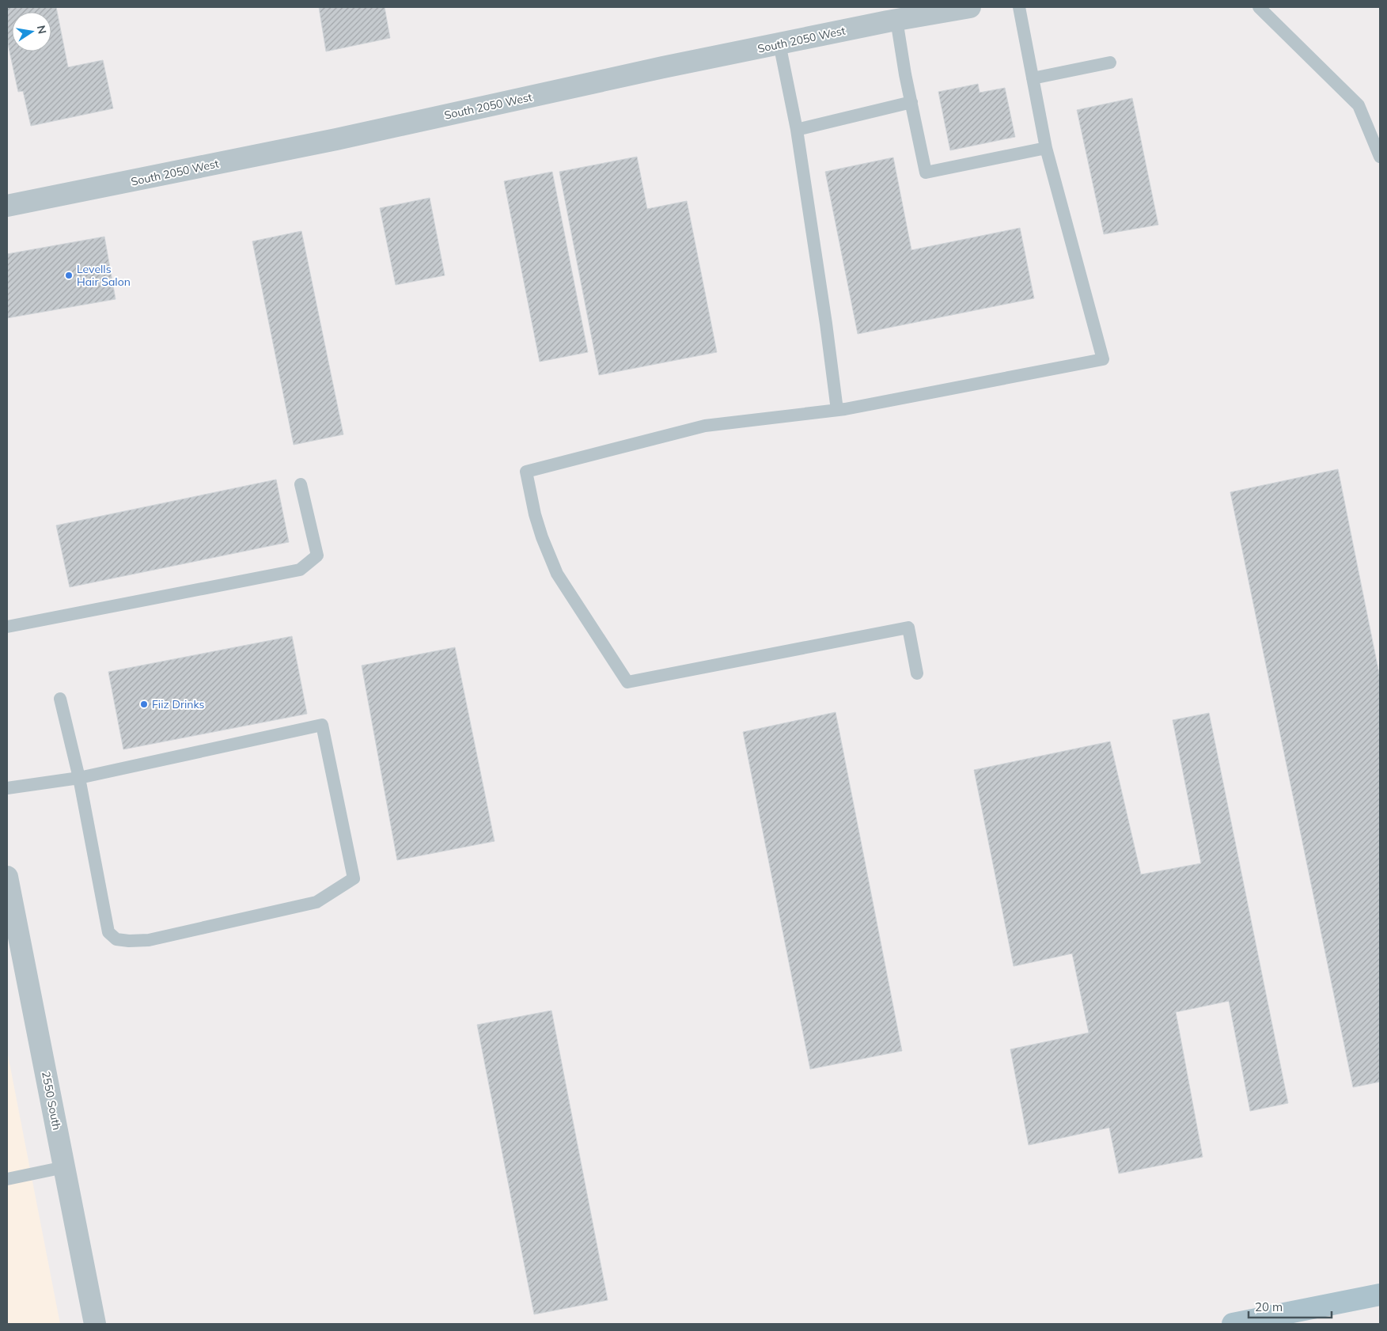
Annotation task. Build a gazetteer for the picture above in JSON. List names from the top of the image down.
{
  "streets": {
    "street": ["South 2050 West", "2550 South"]
  },
  "places": ["Levells Hair Salon", "Fiiz Drinks"],
  "scale_bar": "20 m",
  "north": "right"
}
